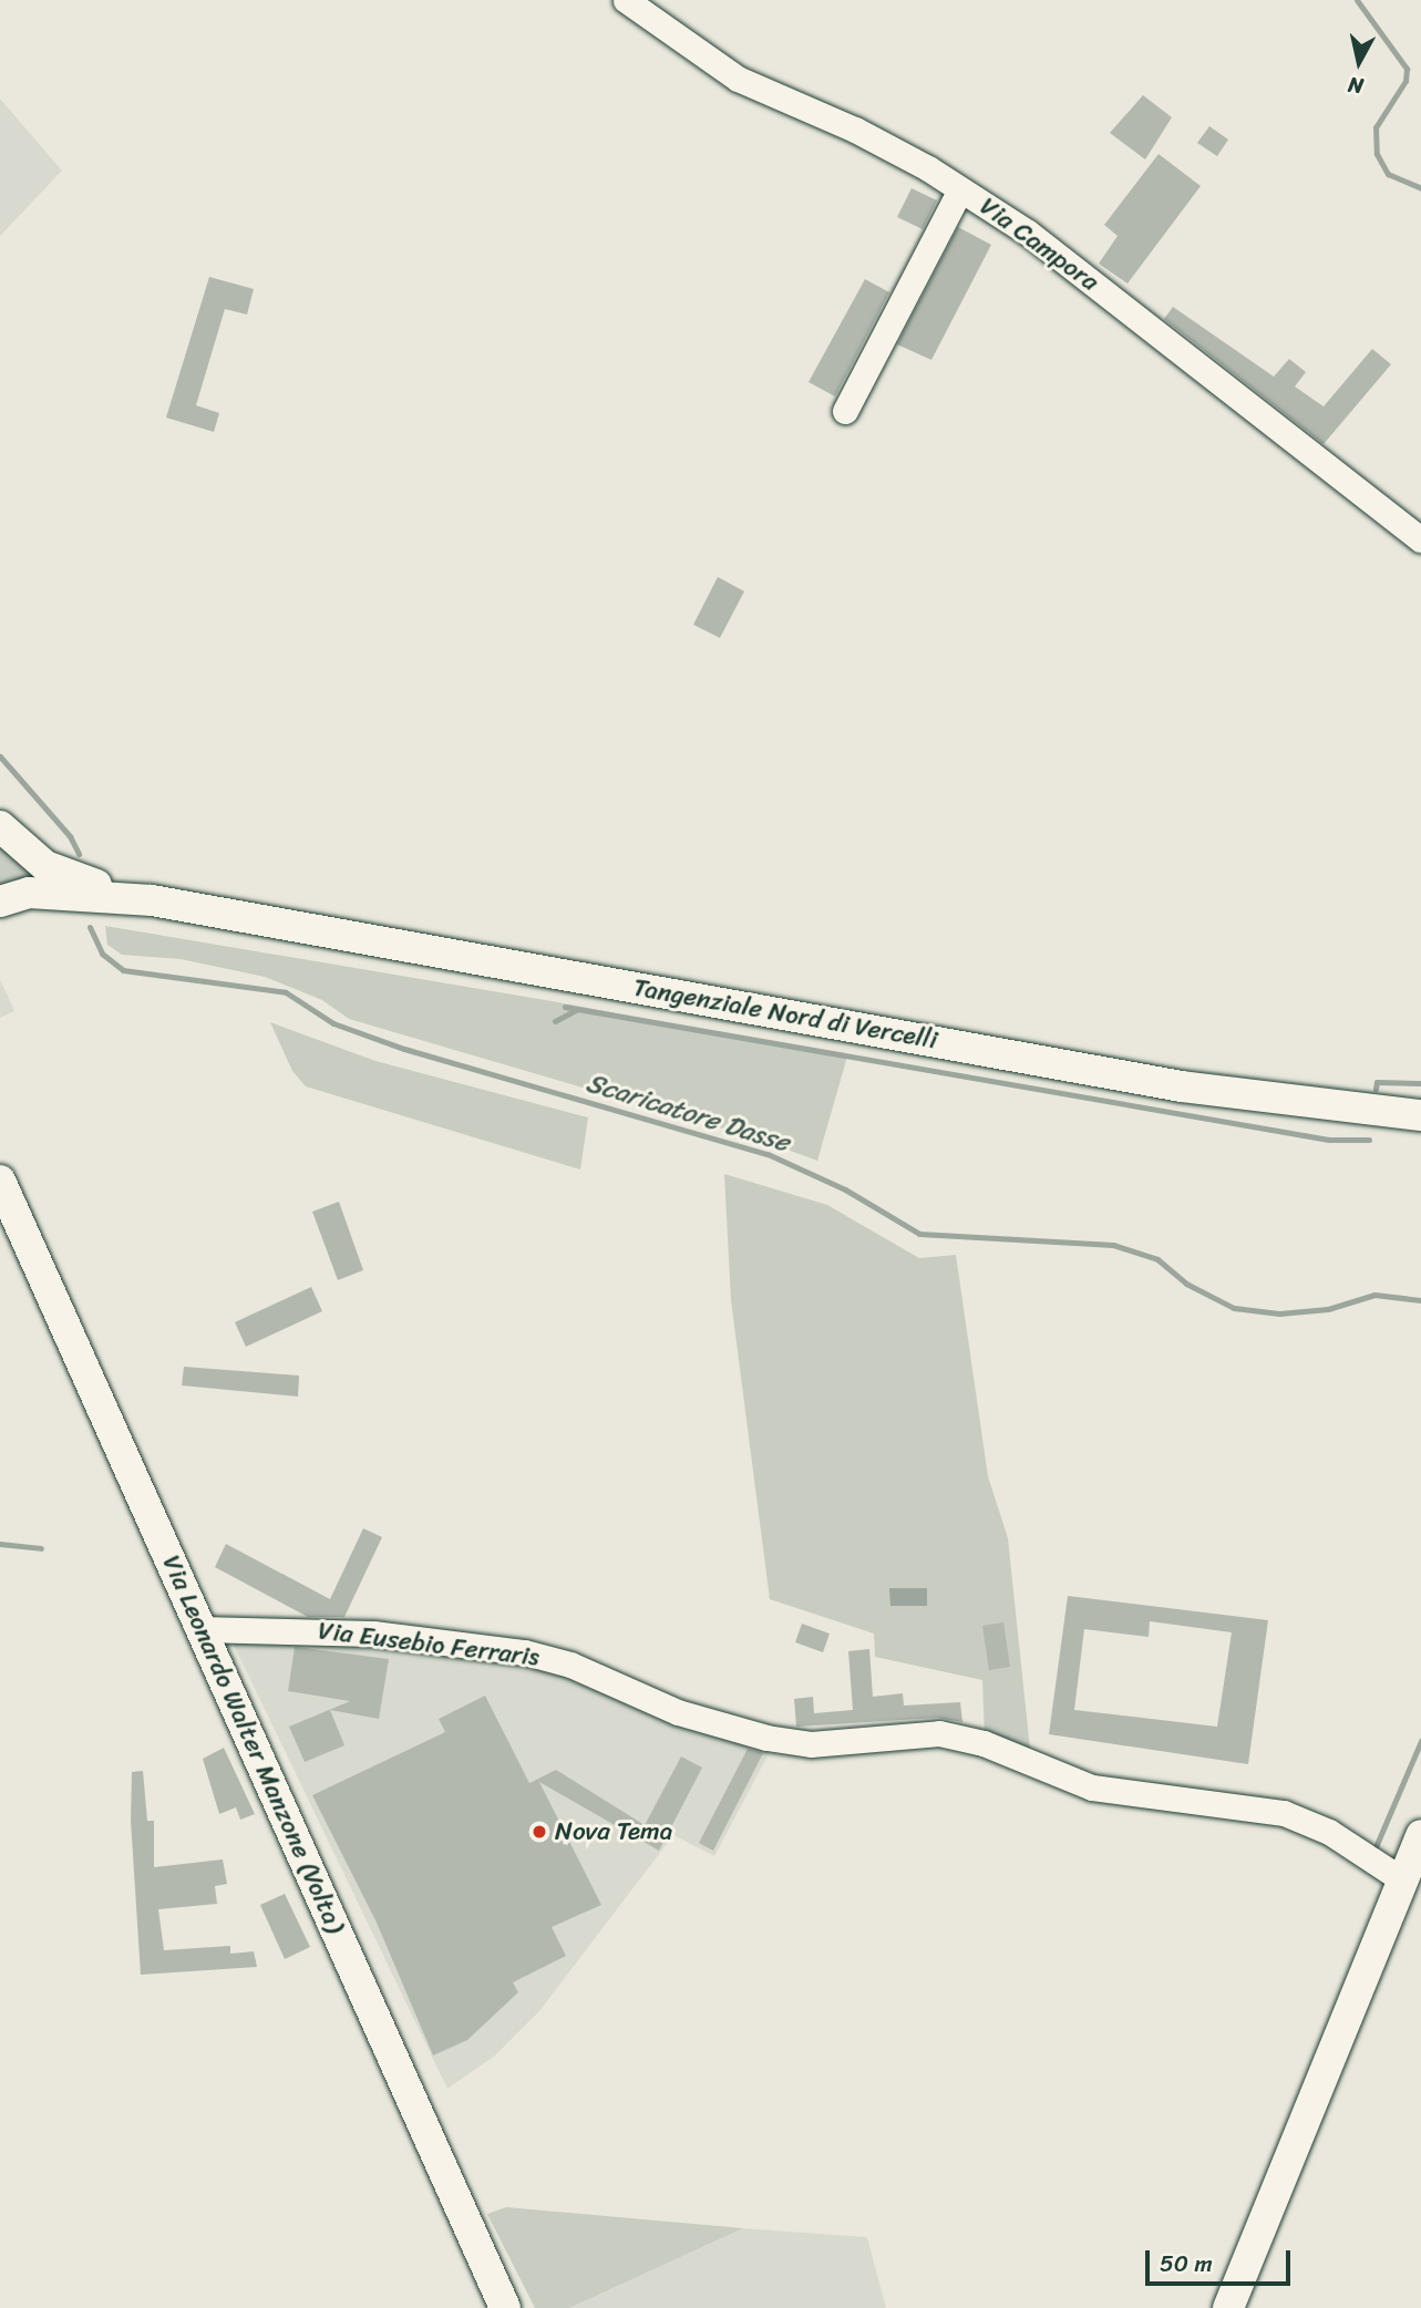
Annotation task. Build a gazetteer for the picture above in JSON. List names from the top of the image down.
{
  "streets": {
    "main road": ["Tangenziale Nord di Vercelli", "Via Leonardo Walter Manzone (Volta)"],
    "street": ["Via Campora", "Via Eusebio Ferraris"]
  },
  "crossings": [
    ["Via Eusebio Ferraris", "Via Leonardo Walter Manzone (Volta)"]
  ],
  "water": ["Scaricatore Dasse"],
  "places": ["Nova Tema"],
  "scale_bar": "50 m",
  "north": "bottom"
}
